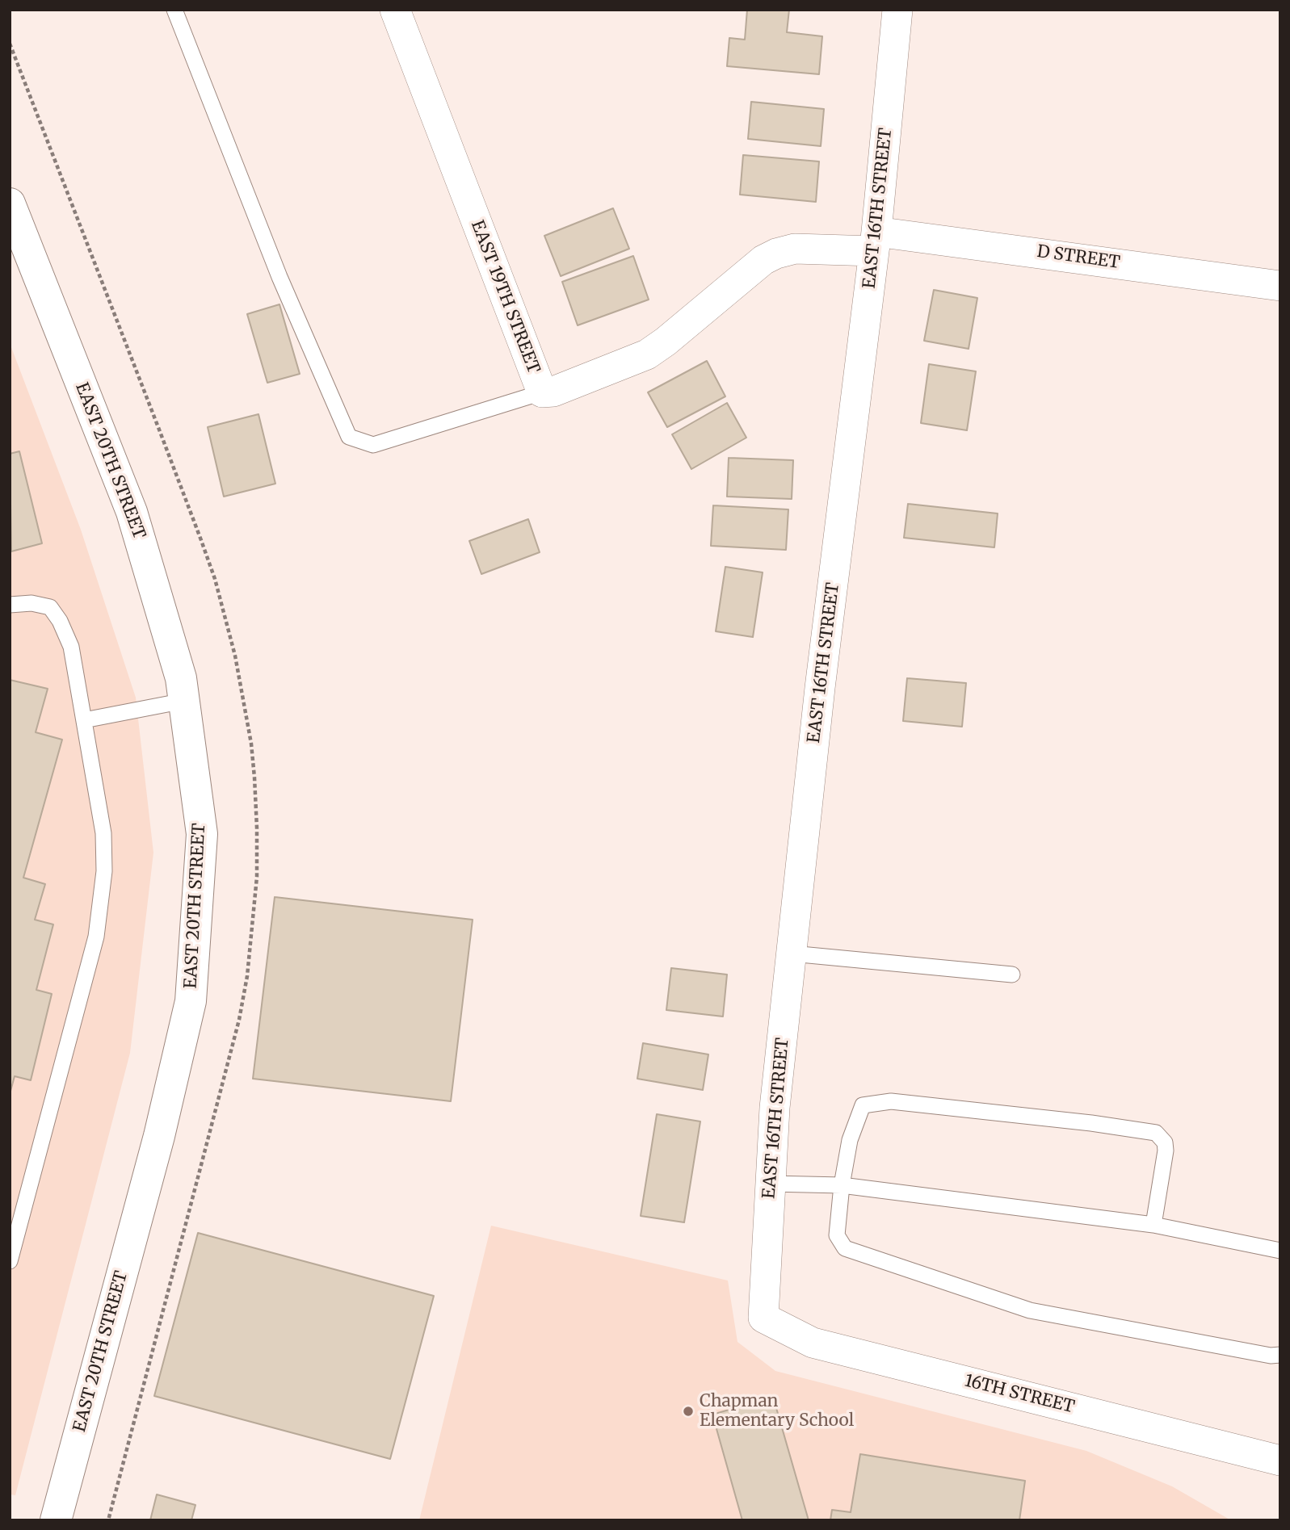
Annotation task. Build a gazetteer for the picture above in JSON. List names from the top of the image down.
{
  "streets": {
    "street": [
      "EAST 16TH STREET",
      "D STREET",
      "EAST 19TH STREET",
      "EAST 20TH STREET",
      "16TH STREET"
    ]
  },
  "crossings": [
    ["EAST 16TH STREET", "D STREET"],
    ["EAST 16TH STREET", "EAST 19TH STREET"],
    ["EAST 16TH STREET", "16TH STREET"],
    ["D STREET", "EAST 19TH STREET"]
  ],
  "places": ["Chapman Elementary School"]
}
